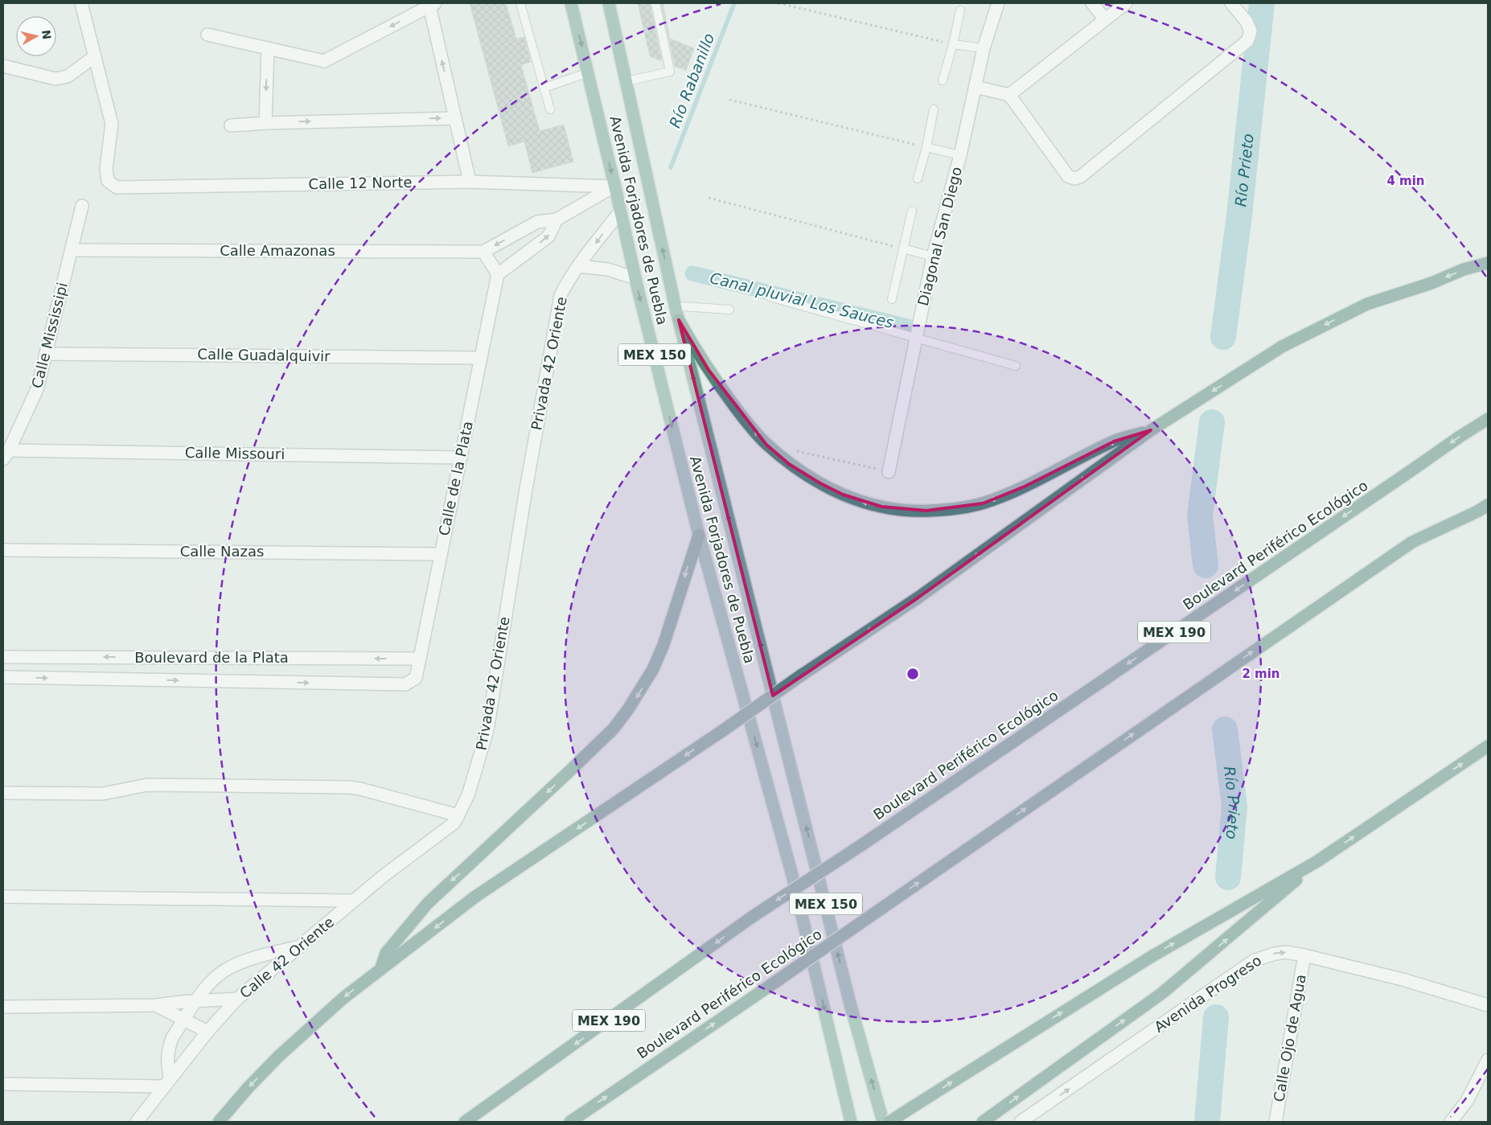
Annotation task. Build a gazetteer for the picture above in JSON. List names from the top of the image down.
{
  "streets": {
    "highway": ["Boulevard Periférico Ecológico", "MEX 190"],
    "main road": ["Avenida Forjadores de Puebla", "MEX 150"],
    "street": [
      "Calle 12 Norte",
      "Diagonal San Diego",
      "Calle Amazonas",
      "Calle Mississipi",
      "Calle Guadalquivir",
      "Privada 42 Oriente",
      "Calle Missouri",
      "Calle de la Plata",
      "Calle Nazas",
      "Boulevard de la Plata",
      "Calle 42 Oriente",
      "Avenida Progreso",
      "Calle Ojo de Agua"
    ]
  },
  "crossings": [
    ["Calle 12 Norte", "Avenida Forjadores de Puebla"],
    ["Avenida Forjadores de Puebla", "Privada 42 Oriente"],
    ["Calle Amazonas", "Calle Mississipi"],
    ["Calle Mississipi", "Calle Guadalquivir"],
    ["Calle Mississipi", "Calle Missouri"],
    ["Calle Guadalquivir", "Calle de la Plata"],
    ["Privada 42 Oriente", "Calle 42 Oriente"],
    ["Calle Missouri", "Calle de la Plata"],
    ["Calle de la Plata", "Calle Nazas"],
    ["Calle de la Plata", "Boulevard de la Plata"],
    ["Avenida Progreso", "Calle Ojo de Agua"]
  ],
  "one_way": ["Avenida Progreso"],
  "water": ["Río Rabanillo", "Río Prieto", "Canal pluvial Los Sauces"],
  "north": "right",
  "rings": ["4 min", "2 min"]
}
